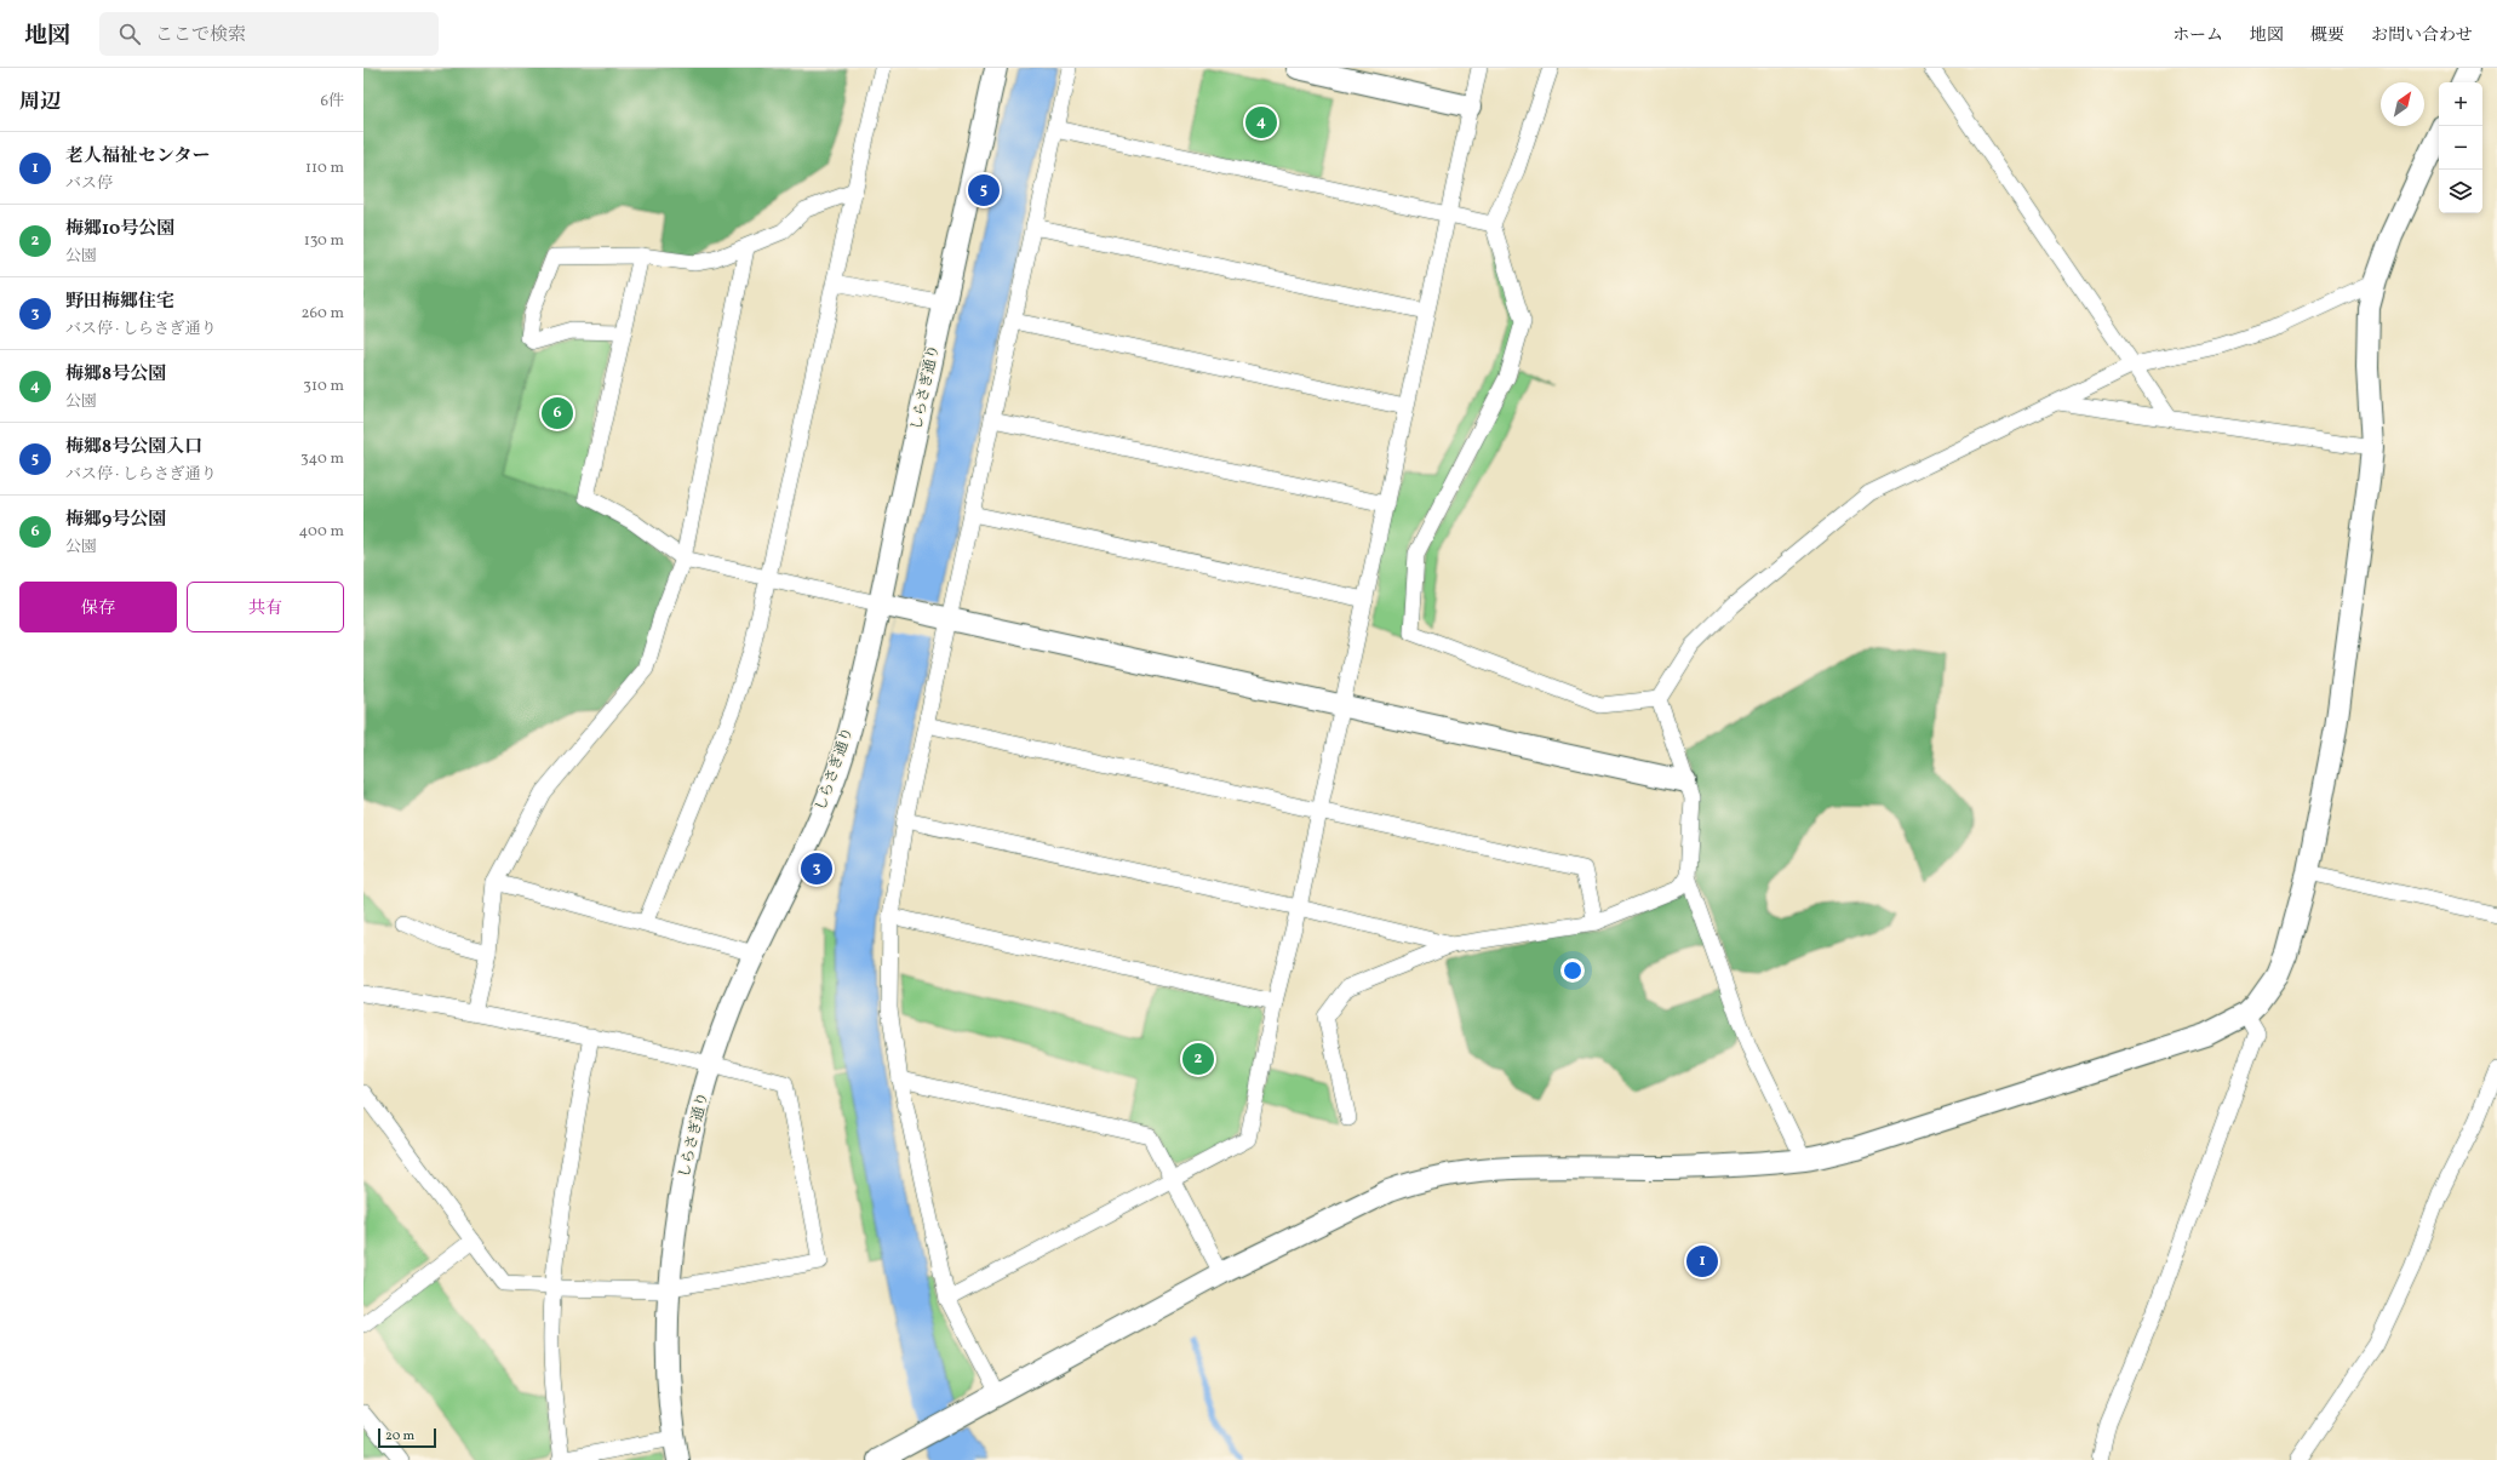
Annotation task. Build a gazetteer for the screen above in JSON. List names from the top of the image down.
{
  "streets": {
    "street": ["しらさぎ通り"]
  },
  "scale_bar": "20 m",
  "north": "top right",
  "page": {
    "header": "地図",
    "search": "ここで検索",
    "nav": [
      "ホーム",
      "地図",
      "概要",
      "お問い合わせ"
    ],
    "heading": ["周辺", "6件"],
    "map_buttons": ["+", "−"],
    "pins": [
      "4",
      "5",
      "6",
      "3",
      "2",
      "1"
    ],
    "list": [
      {
        "mark": "1",
        "name": "老人福祉センター",
        "note": "バス停",
        "value": "110 m"
      },
      {
        "mark": "2",
        "name": "梅郷10号公園",
        "note": "公園",
        "value": "130 m"
      },
      {
        "mark": "3",
        "name": "野田梅郷住宅",
        "note": "バス停 · しらさぎ通り",
        "value": "260 m"
      },
      {
        "mark": "4",
        "name": "梅郷8号公園",
        "note": "公園",
        "value": "310 m"
      },
      {
        "mark": "5",
        "name": "梅郷8号公園入口",
        "note": "バス停 · しらさぎ通り",
        "value": "340 m"
      },
      {
        "mark": "6",
        "name": "梅郷9号公園",
        "note": "公園",
        "value": "400 m"
      }
    ],
    "buttons": ["保存", "共有"],
    "scale": "20 m"
  }
}
